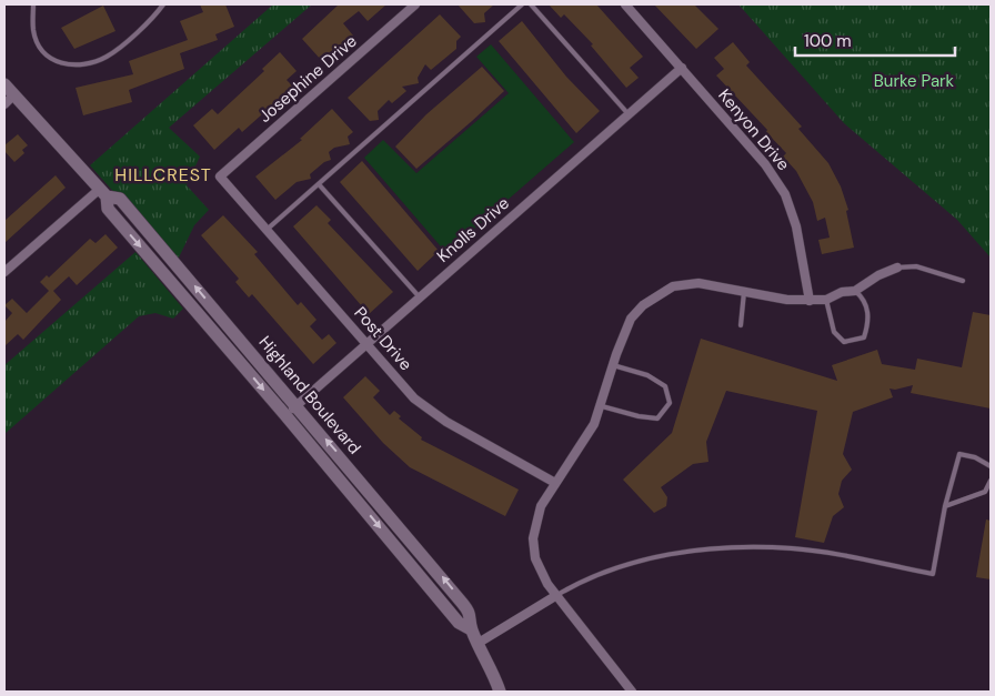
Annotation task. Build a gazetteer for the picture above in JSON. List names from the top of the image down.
{
  "streets": {
    "main road": ["Highland Boulevard"],
    "street": [
      "Josephine Drive",
      "Kenyon Drive",
      "Knolls Drive",
      "Post Drive"
    ]
  },
  "crossings": [
    ["Josephine Drive", "Post Drive"],
    ["Kenyon Drive", "Knolls Drive"],
    ["Knolls Drive", "Post Drive"],
    ["Knolls Drive", "Highland Boulevard"]
  ],
  "districts": ["HILLCREST"],
  "parks": ["Burke Park"],
  "scale_bar": "100 m"
}
